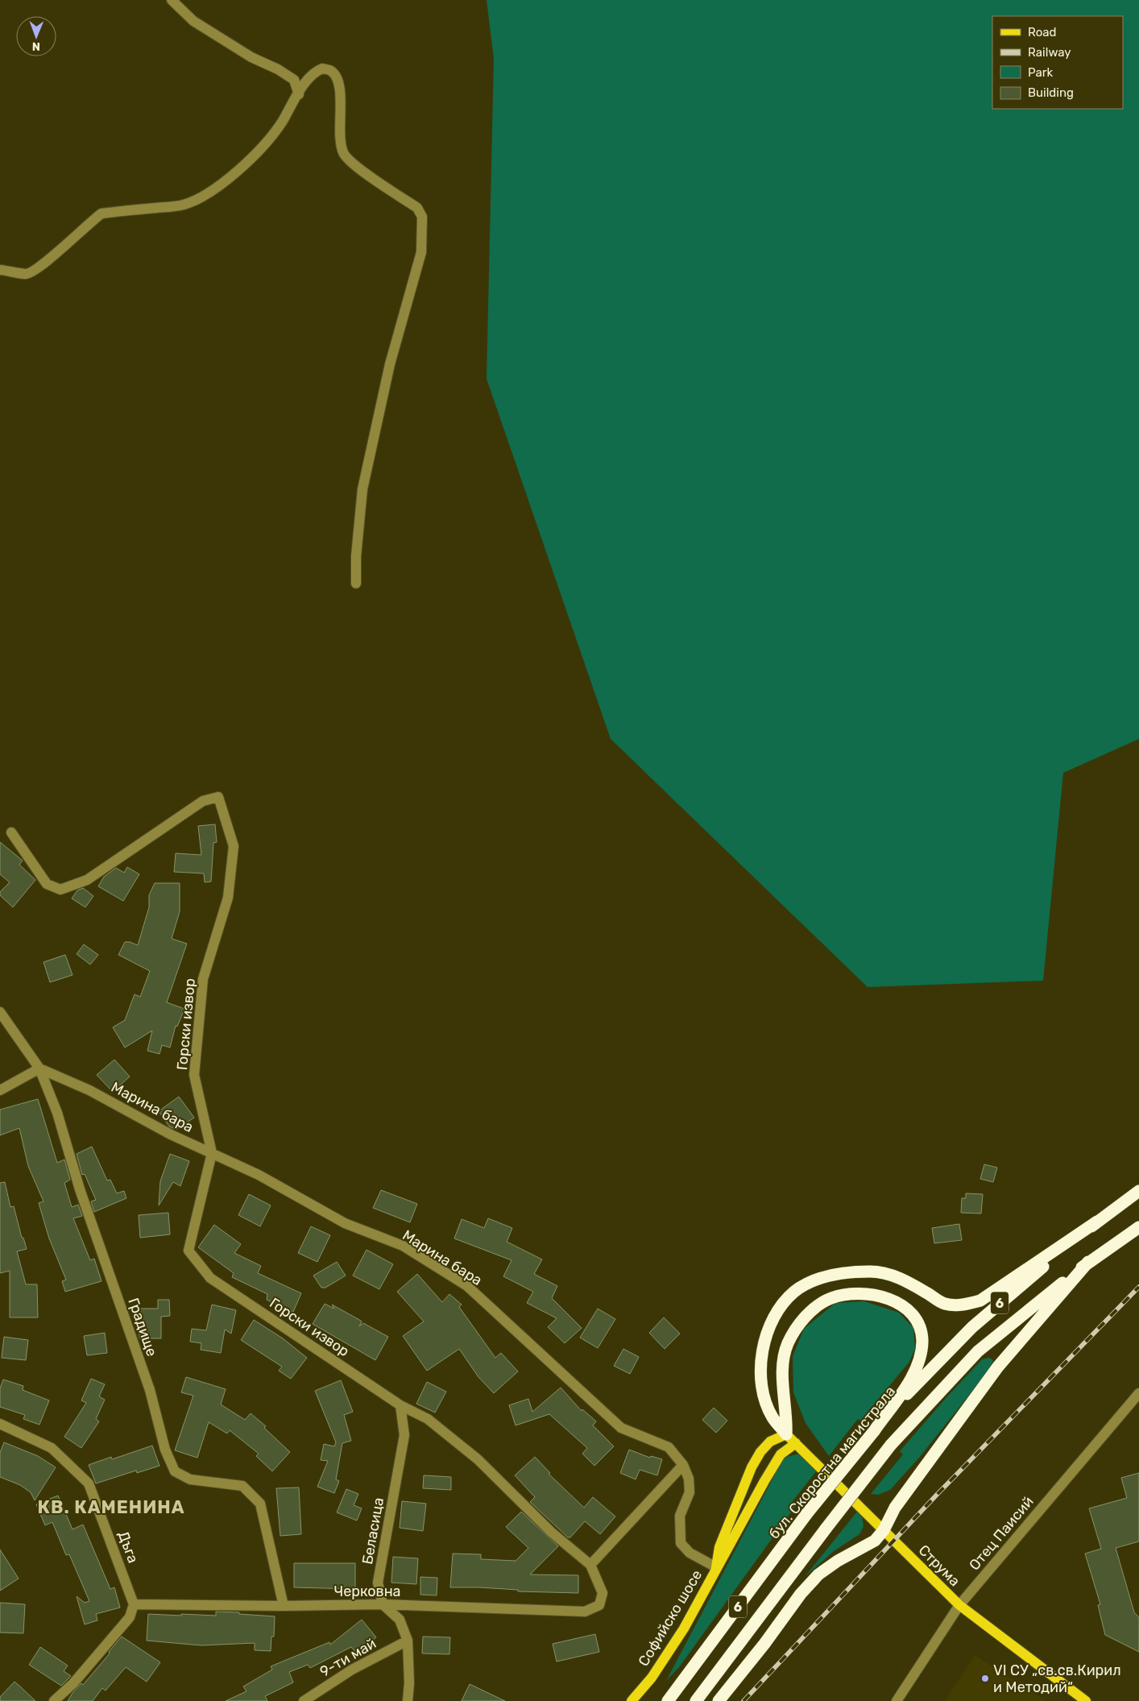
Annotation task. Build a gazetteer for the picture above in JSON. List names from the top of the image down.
{
  "streets": {
    "highway": ["6", "бул. Скоростна магистрала"],
    "main road": ["Струма", "Софийско шосе"],
    "street": [
      "Горски извор",
      "Марина бара",
      "Градище",
      "Беласица",
      "Отец Паисий",
      "Дъга",
      "Черковна",
      "9-ти май"
    ]
  },
  "crossings": [
    ["Горски извор", "Марина бара"],
    ["Горски извор", "Беласица"],
    ["Горски извор", "Черковна"],
    ["Марина бара", "Градище"],
    ["Марина бара", "Софийско шосе"],
    ["Градище", "Черковна"],
    ["Беласица", "Черковна"],
    ["Отец Паисий", "Струма"],
    ["Дъга", "Черковна"],
    ["Струма", "Софийско шосе"]
  ],
  "districts": ["КВ. КАМЕНИНА"],
  "places": ["VI СУ „св.св.Кирил и Методий“"],
  "legend": [
    "Road",
    "Railway",
    "Park",
    "Building"
  ],
  "north": "bottom"
}
